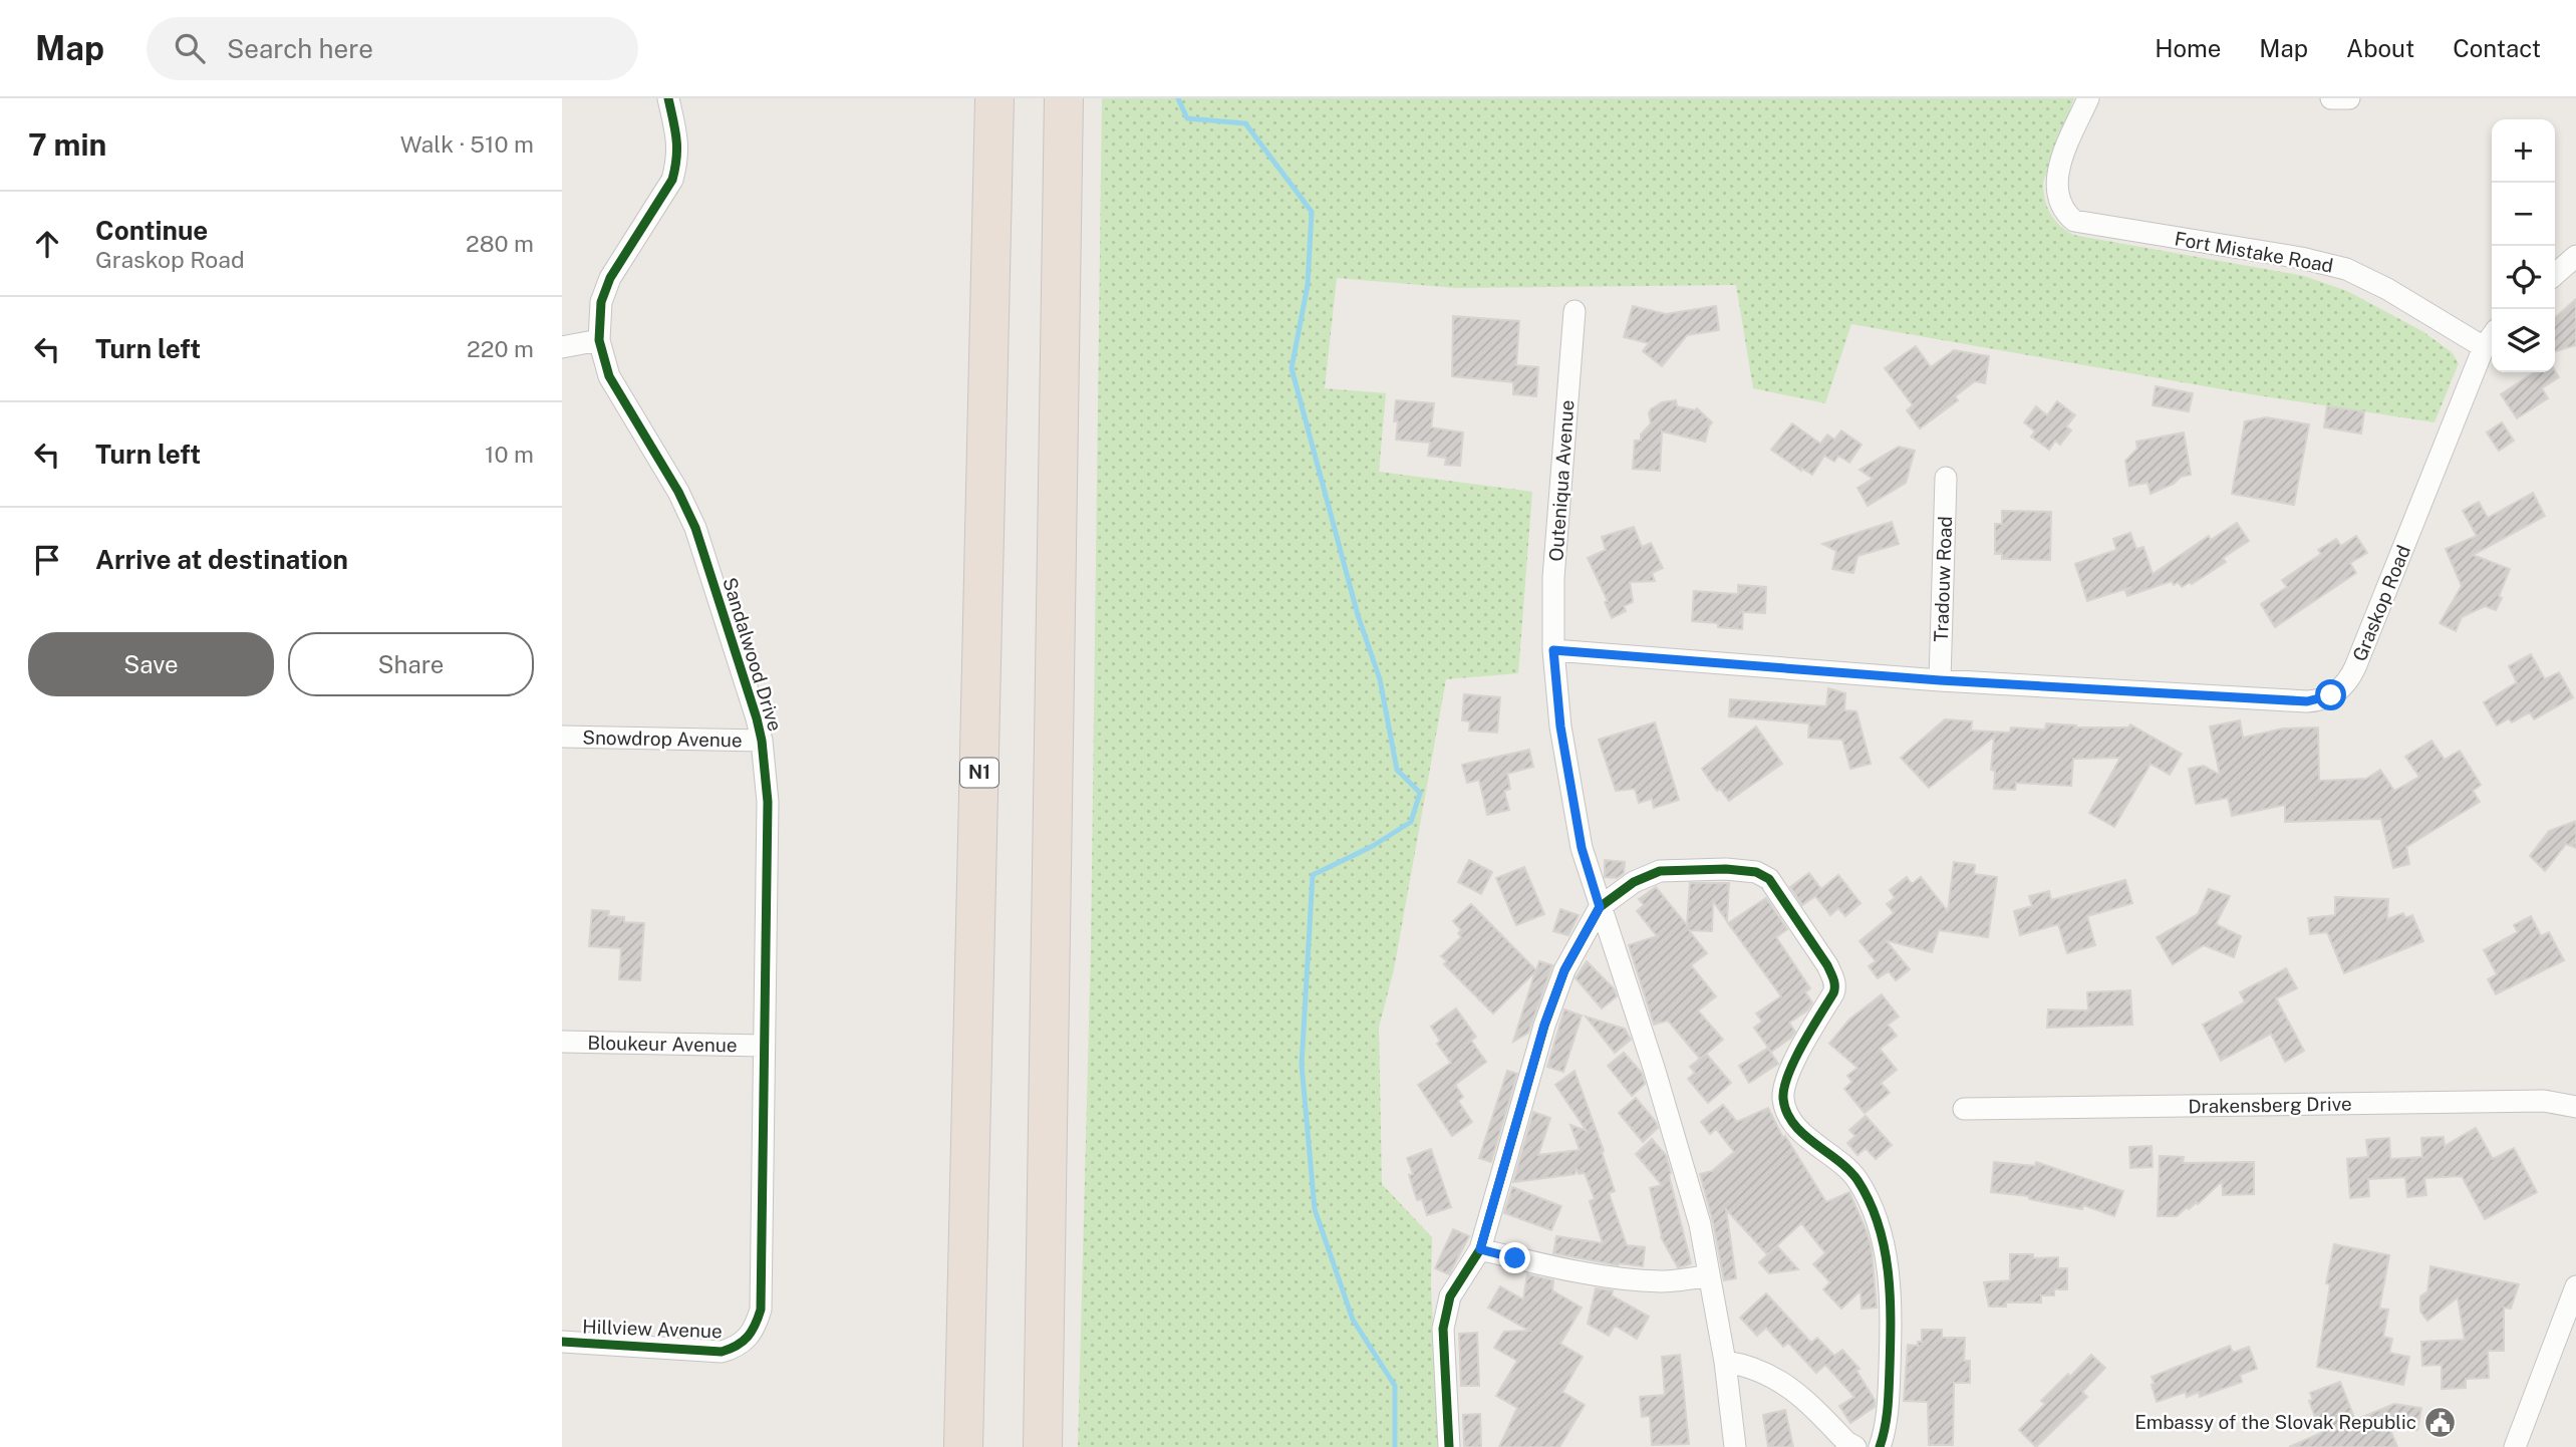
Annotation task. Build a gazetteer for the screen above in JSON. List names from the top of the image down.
{
  "streets": {
    "highway": ["N1"],
    "street": [
      "Fort Mistake Road",
      "Outeniqua Avenue",
      "Tradouw Road",
      "Graskop Road",
      "Sandalwood Drive",
      "Snowdrop Avenue",
      "Bloukeur Avenue",
      "Drakensberg Drive",
      "Hillview Avenue"
    ]
  },
  "crossings": [
    ["Fort Mistake Road", "Graskop Road"],
    ["Outeniqua Avenue", "Graskop Road"],
    ["Tradouw Road", "Graskop Road"],
    ["Sandalwood Drive", "Snowdrop Avenue"],
    ["Sandalwood Drive", "Bloukeur Avenue"],
    ["Sandalwood Drive", "Hillview Avenue"]
  ],
  "places": {
    "public building": ["Embassy of the Slovak Republic"]
  },
  "page": {
    "header": "Map",
    "search": "Search here",
    "nav": [
      "Home",
      "Map",
      "About",
      "Contact"
    ],
    "heading": ["7 min", "Walk · 510 m"],
    "map_buttons": ["+", "−"],
    "list": [
      ["Continue", "Graskop Road", "280 m"],
      ["Turn left", "220 m"],
      ["Turn left", "10 m"],
      "Arrive at destination"
    ],
    "buttons": ["Save", "Share"]
  }
}
